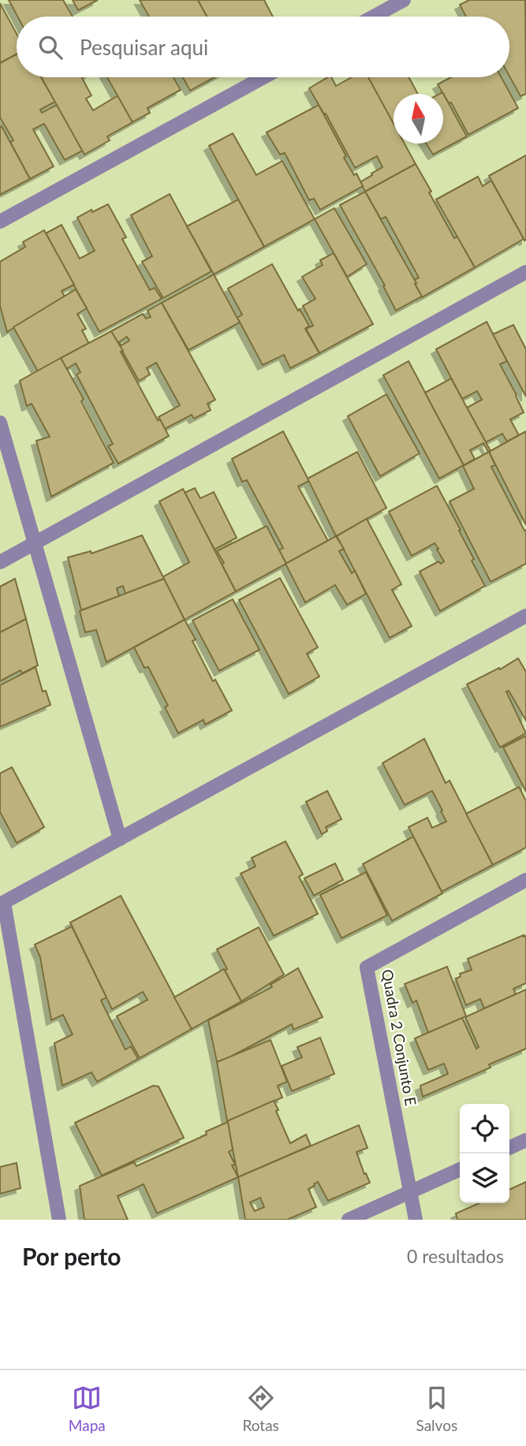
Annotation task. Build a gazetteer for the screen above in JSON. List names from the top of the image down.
{
  "streets": {
    "street": ["Quadra 2 Conjunto E"]
  },
  "north": "top",
  "page": {
    "search": "Pesquisar aqui",
    "heading": ["Por perto", "0 resultados"],
    "nav": ["Mapa", "Rotas", "Salvos"]
  }
}
